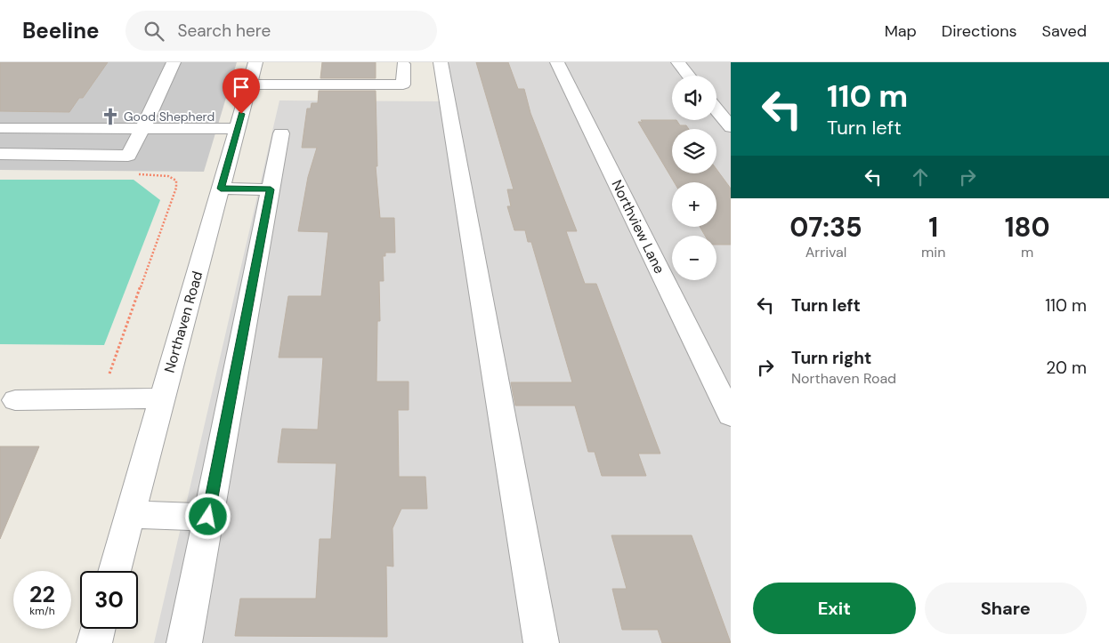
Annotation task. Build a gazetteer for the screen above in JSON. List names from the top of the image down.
{
  "streets": {
    "street": ["Northview Lane", "Northaven Road"]
  },
  "places": {
    "church": ["Good Shepherd"]
  },
  "page": {
    "header": "Beeline",
    "search": "Search here",
    "nav": ["Map", "Directions", "Saved"],
    "turn": ["110 m", "Turn left"],
    "map_buttons": ["+", "−"],
    "eta": [
      "07:35",
      "Arrival",
      "1",
      "min",
      "180",
      "m"
    ],
    "list": [
      {
        "name": "Turn left",
        "value": "110 m"
      },
      {
        "name": "Turn right",
        "note": "Northaven Road",
        "value": "20 m"
      }
    ],
    "speed": "22 km/h",
    "limit": "30",
    "buttons": ["Exit", "Share"]
  }
}
